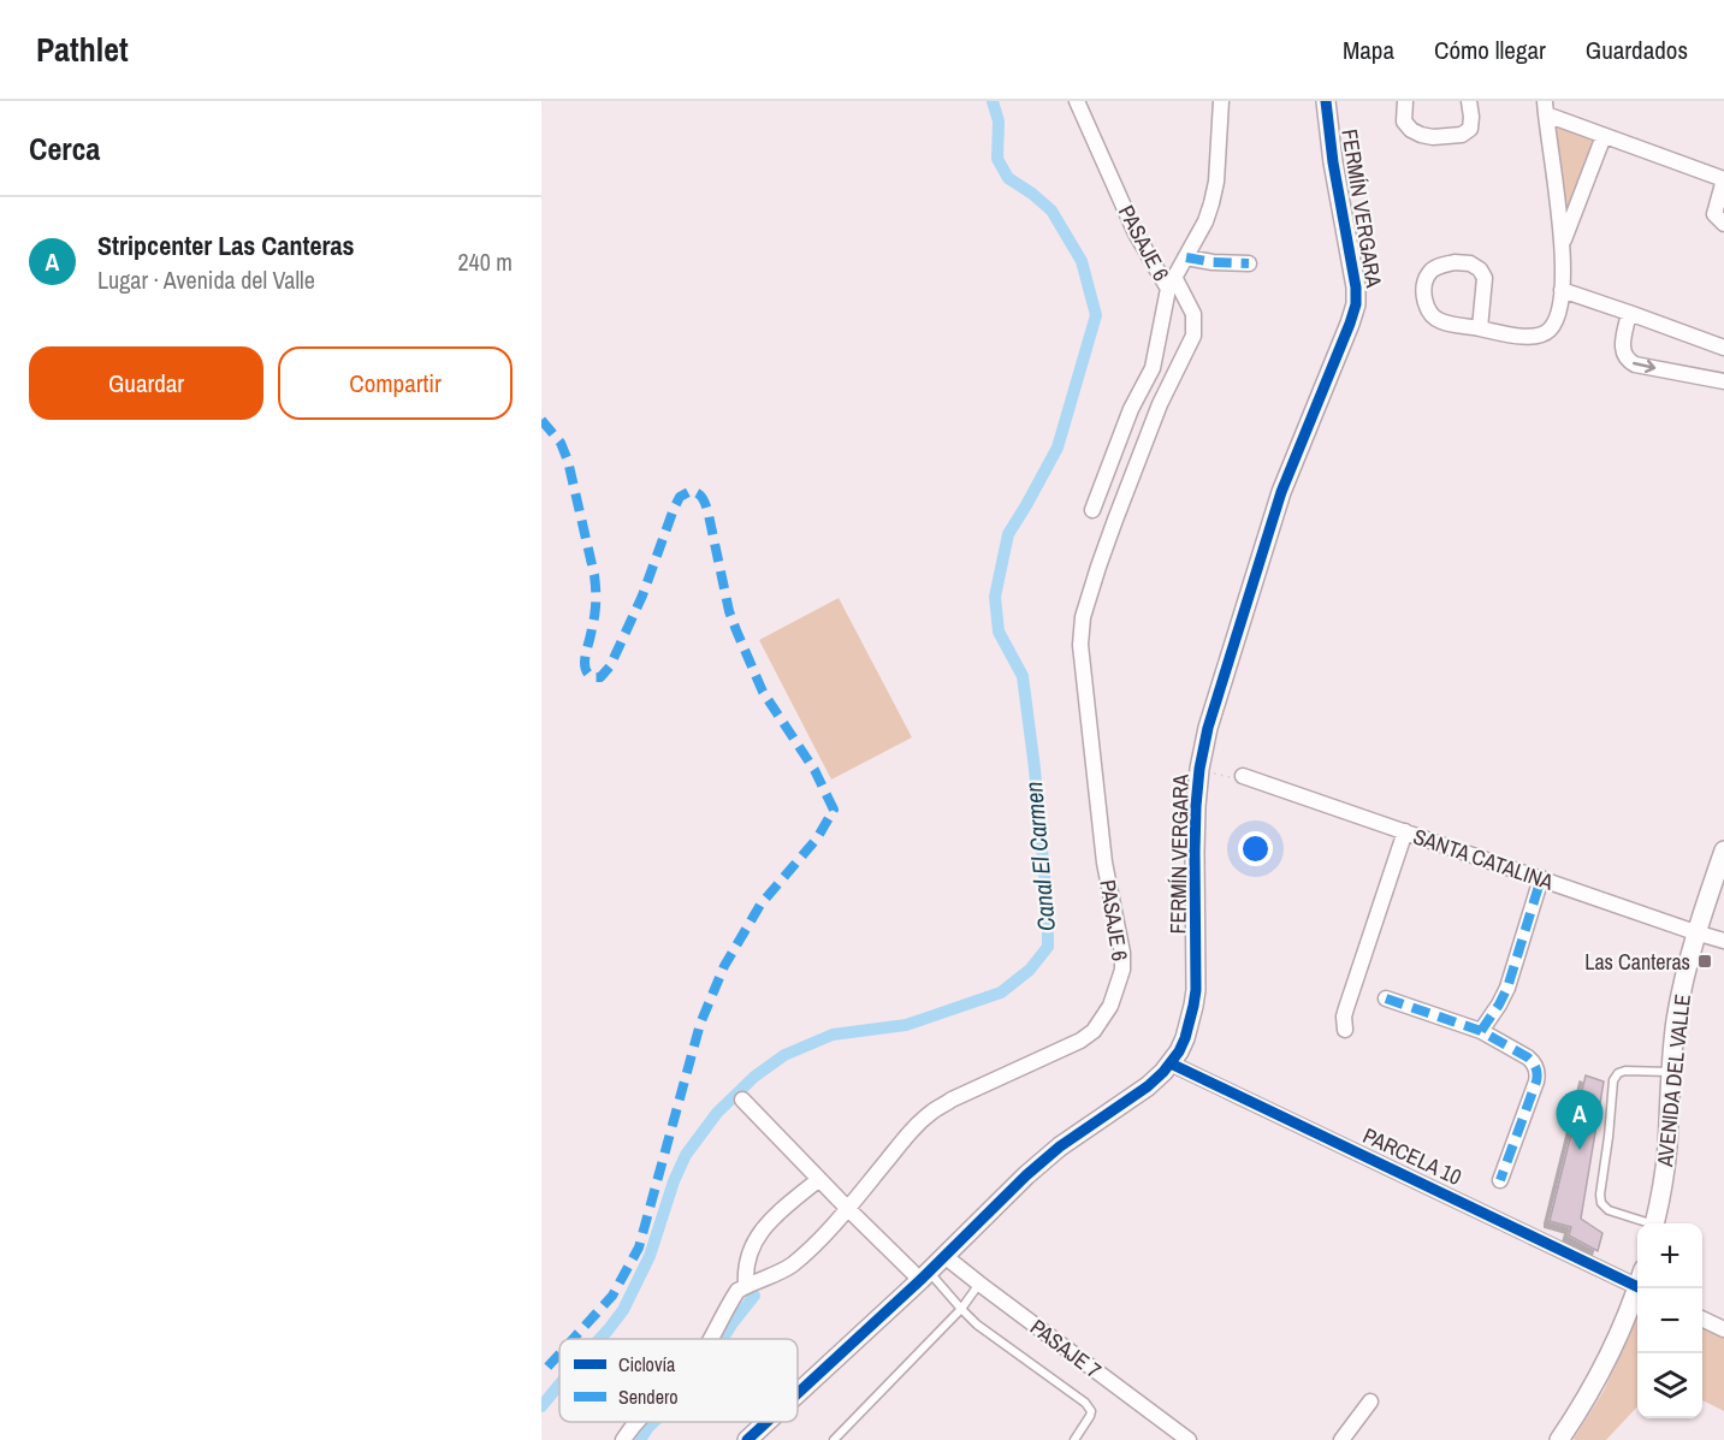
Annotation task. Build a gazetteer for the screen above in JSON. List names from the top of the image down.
{
  "streets": {
    "street": [
      "FERMÍN VERGARA",
      "PASAJE 6",
      "SANTA CATALINA",
      "AVENIDA DEL VALLE",
      "PARCELA 10",
      "PASAJE 7"
    ]
  },
  "crossings": [
    ["FERMÍN VERGARA", "PARCELA 10"],
    ["FERMÍN VERGARA", "PASAJE 7"],
    ["SANTA CATALINA", "AVENIDA DEL VALLE"]
  ],
  "water": ["Canal El Carmen"],
  "places": {
    "transit": ["Las Canteras"]
  },
  "legend": ["Ciclovía", "Sendero"],
  "page": {
    "header": "Pathlet",
    "nav": ["Mapa", "Cómo llegar", "Guardados"],
    "heading": "Cerca",
    "list": [
      {
        "mark": "A",
        "name": "Stripcenter Las Canteras",
        "note": "Lugar · Avenida del Valle",
        "value": "240 m"
      }
    ],
    "buttons": ["Guardar", "Compartir"],
    "pins": "A",
    "map_buttons": ["+", "−"]
  }
}
